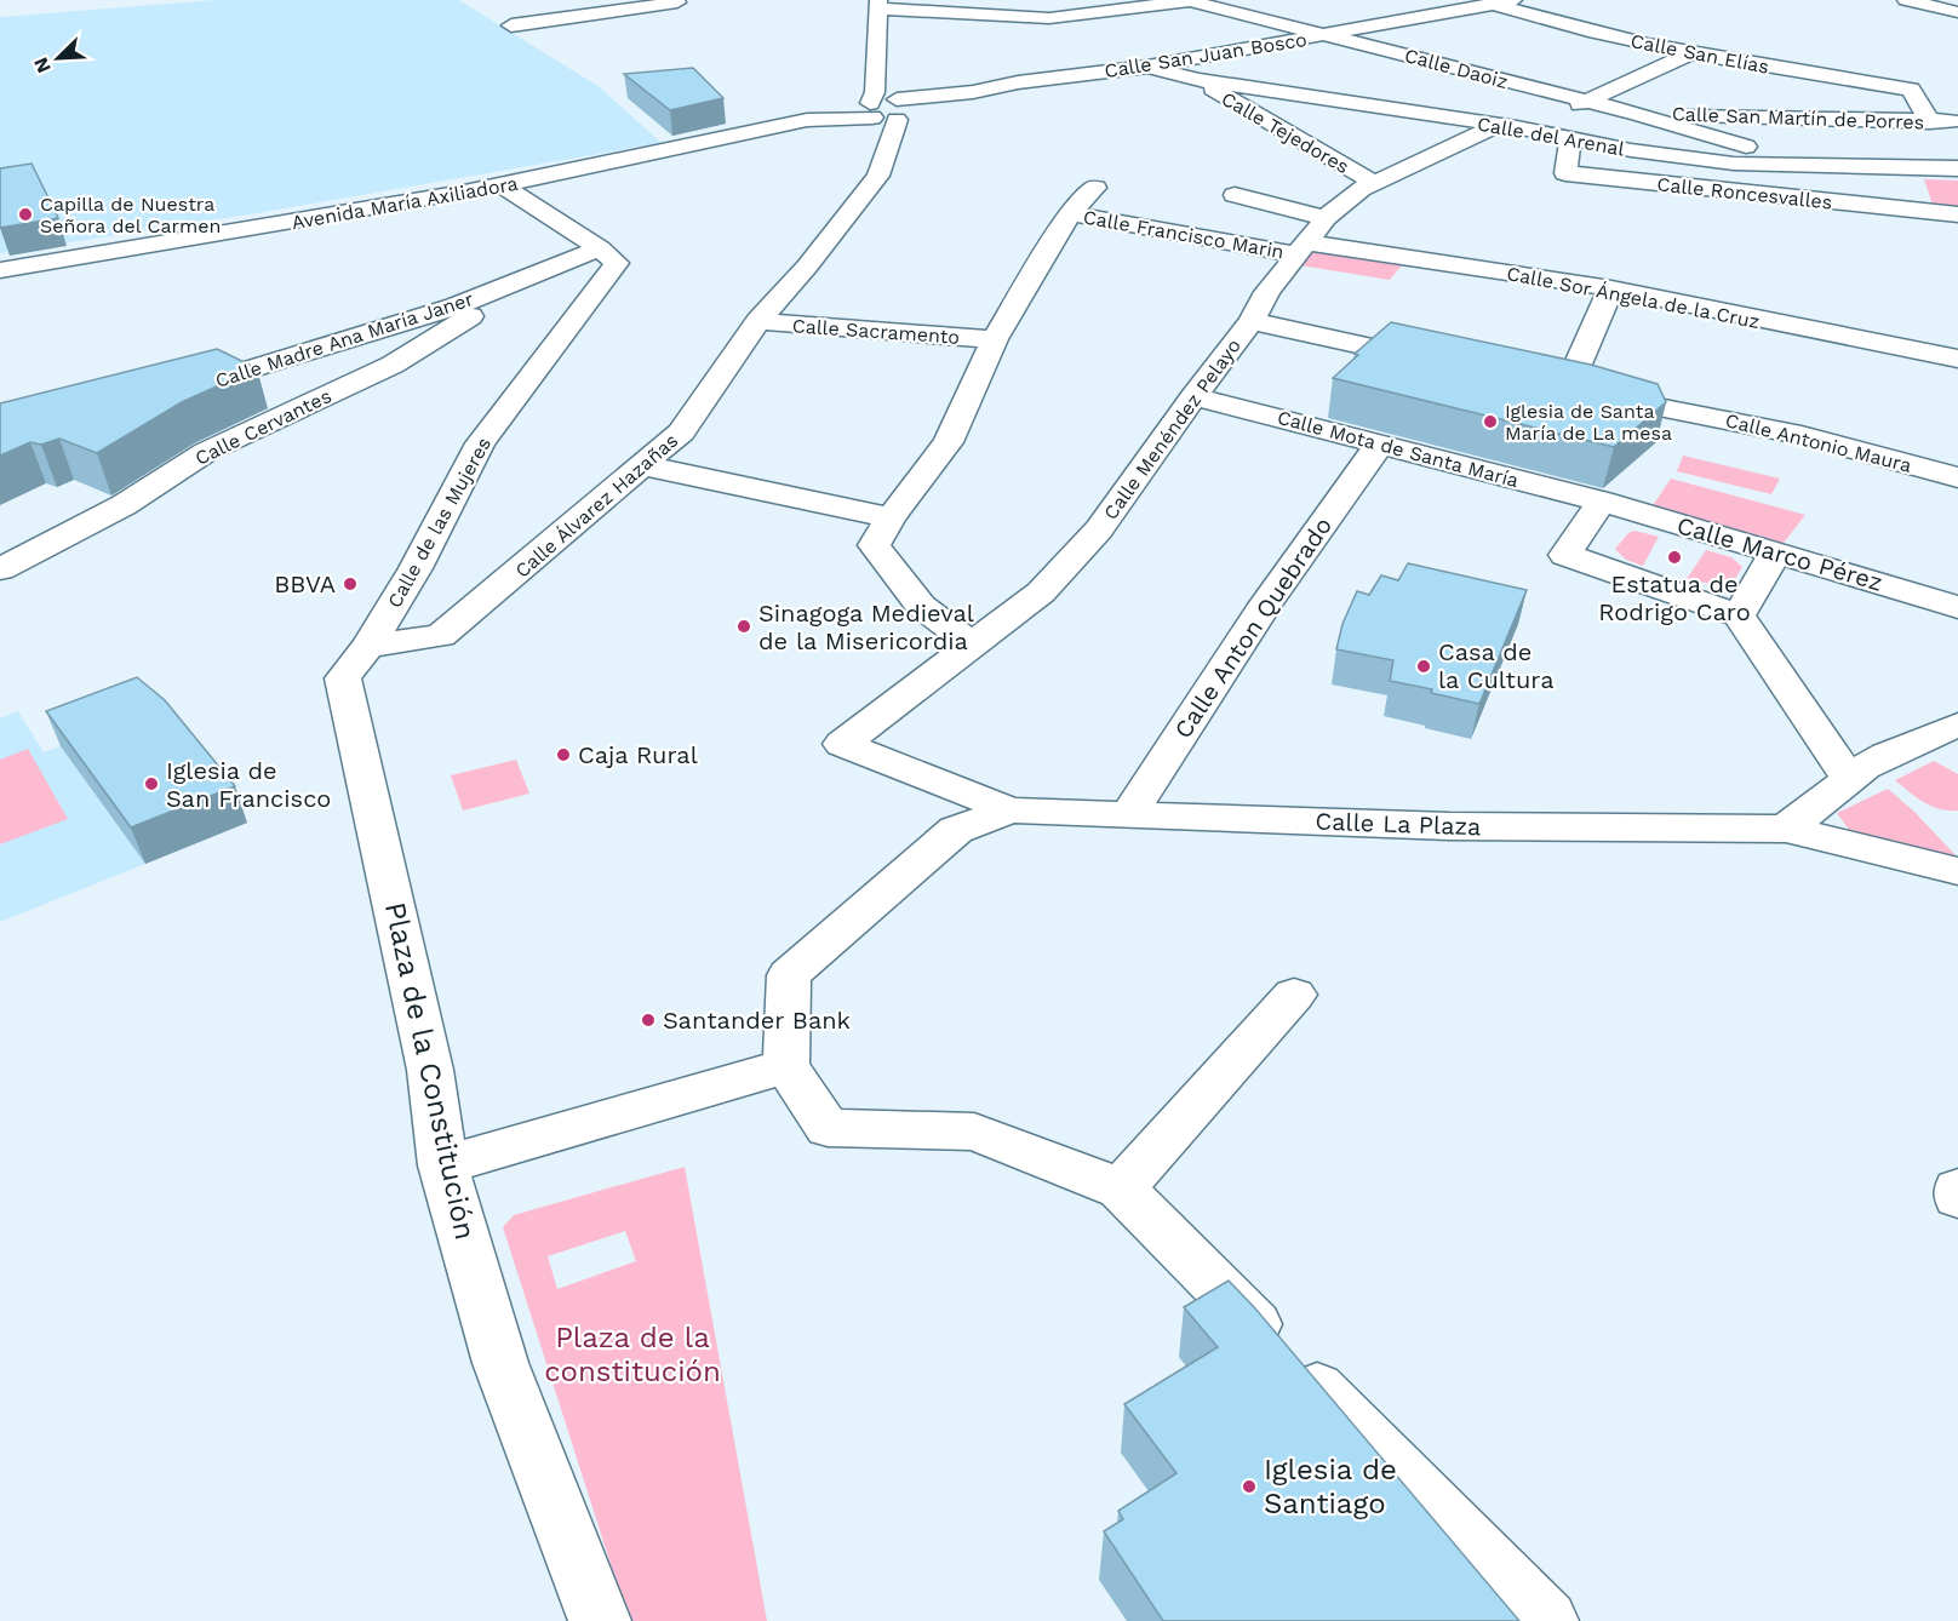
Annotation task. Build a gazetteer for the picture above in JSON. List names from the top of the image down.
{
  "streets": {
    "street": [
      "Calle San Elías",
      "Calle San Juan Bosco",
      "Calle Daoiz",
      "Calle San Martín de Porres",
      "Calle Tejedores",
      "Calle del Arenal",
      "Calle Roncesvalles",
      "Avenida María Axiliadora",
      "Calle Francisco Marin",
      "Calle Sor Ángela de la Cruz",
      "Calle Sacramento",
      "Calle Madre Ana María Janer",
      "Calle Cervantes",
      "Calle Menéndez Pelayo",
      "Calle Antonio Maura",
      "Calle Mota de Santa María",
      "Calle Álvarez Hazañas",
      "Calle de las Mujeres",
      "Calle Marco Pérez",
      "Calle Anton Quebrado",
      "Calle La Plaza",
      "Plaza de la Constitución"
    ]
  },
  "crossings": [
    ["Calle San Elías", "Calle San Juan Bosco"],
    ["Calle San Elías", "Calle San Martín de Porres"],
    ["Calle San Elías", "Calle Menéndez Pelayo"],
    ["Calle San Juan Bosco", "Calle Daoiz"],
    ["Calle San Juan Bosco", "Calle del Arenal"],
    ["Calle San Juan Bosco", "Avenida María Axiliadora"],
    ["Calle San Juan Bosco", "Calle Álvarez Hazañas"],
    ["Calle Daoiz", "Calle San Martín de Porres"],
    ["Calle Daoiz", "Calle Menéndez Pelayo"],
    ["Calle Tejedores", "Calle del Arenal"],
    ["Calle Tejedores", "Calle Menéndez Pelayo"],
    ["Calle del Arenal", "Calle Roncesvalles"],
    ["Calle del Arenal", "Calle Menéndez Pelayo"],
    ["Calle Francisco Marin", "Calle Sor Ángela de la Cruz"],
    ["Calle Francisco Marin", "Calle Menéndez Pelayo"],
    ["Calle Sor Ángela de la Cruz", "Calle Menéndez Pelayo"],
    ["Calle Sacramento", "Calle Álvarez Hazañas"],
    ["Calle Madre Ana María Janer", "Calle Cervantes"],
    ["Calle Madre Ana María Janer", "Calle de las Mujeres"],
    ["Calle Menéndez Pelayo", "Calle Mota de Santa María"],
    ["Calle Menéndez Pelayo", "Calle La Plaza"],
    ["Calle Mota de Santa María", "Calle Marco Pérez"],
    ["Calle Mota de Santa María", "Calle Anton Quebrado"],
    ["Calle Álvarez Hazañas", "Calle de las Mujeres"],
    ["Calle Álvarez Hazañas", "Plaza de la Constitución"],
    ["Calle de las Mujeres", "Plaza de la Constitución"],
    ["Calle Anton Quebrado", "Calle La Plaza"]
  ],
  "parks": ["Plaza de la constitución"],
  "places": [
    "Capilla de Nuestra Señora del Carmen",
    "Iglesia de Santa María de La mesa",
    "Estatua de Rodrigo Caro",
    "BBVA",
    "Sinagoga Medieval de la Misericordia",
    "Casa de la Cultura",
    "Caja Rural",
    "Iglesia de San Francisco",
    "Santander Bank",
    "Iglesia de Santiago"
  ],
  "north": "bottom left"
}
